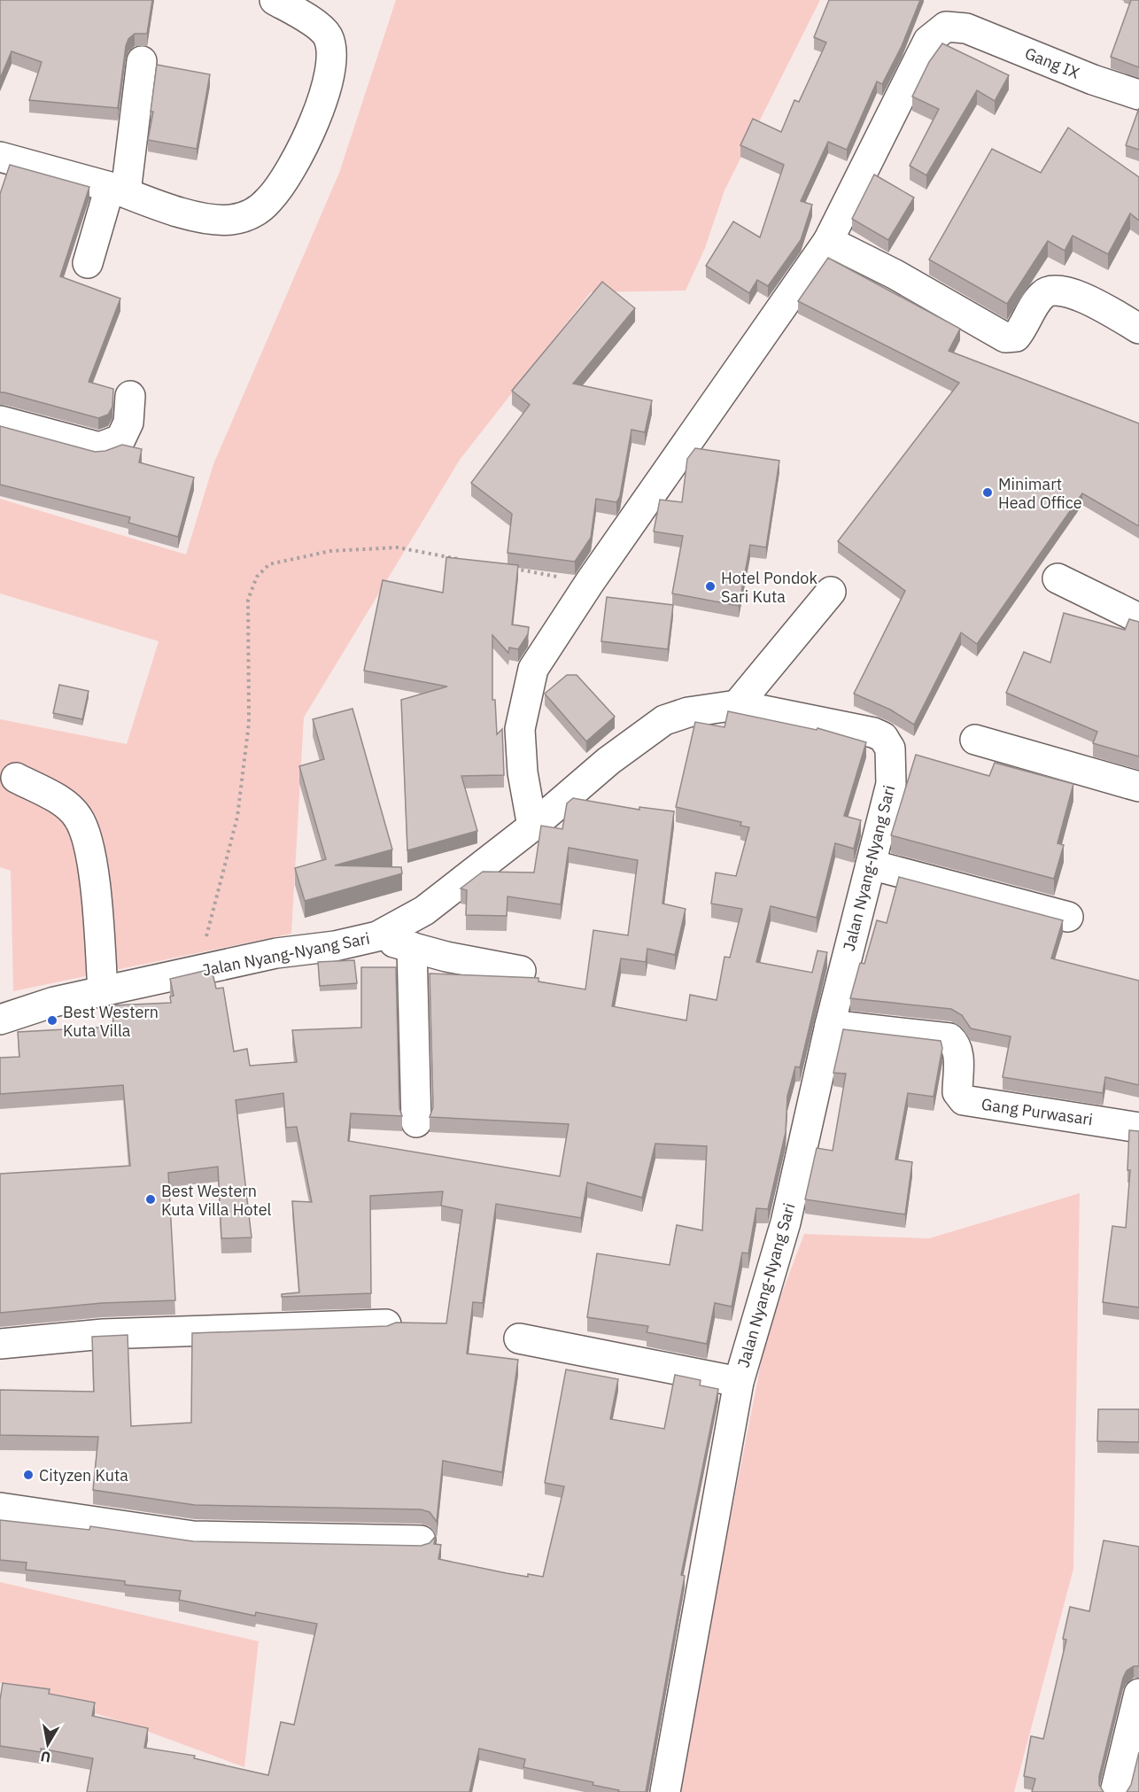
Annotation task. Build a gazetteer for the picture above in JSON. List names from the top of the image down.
{
  "streets": {
    "street": ["Gang IX", "Jalan Nyang-Nyang Sari", "Gang Purwasari"]
  },
  "crossings": [
    ["Jalan Nyang-Nyang Sari", "Gang Purwasari"]
  ],
  "places": [
    "Minimart Head Office",
    "Hotel Pondok Sari Kuta",
    "Best Western Kuta Villa",
    "Best Western Kuta Villa Hotel",
    "Cityzen Kuta"
  ],
  "north": "bottom"
}
